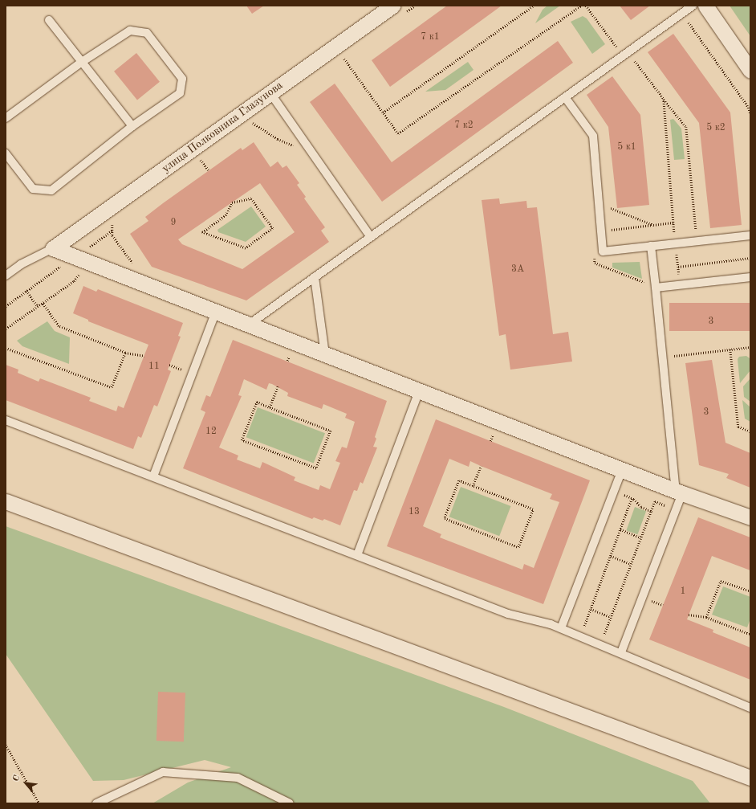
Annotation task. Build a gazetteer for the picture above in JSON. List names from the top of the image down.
{
  "streets": {
    "street": ["улица Полковника Глазунова"]
  },
  "house_numbers": [
    "7 к1",
    "7 к2",
    "5 к2",
    "5 к1",
    "9",
    "3А",
    "3",
    "11",
    "3",
    "12",
    "13",
    "1"
  ],
  "north": "top left"
}
